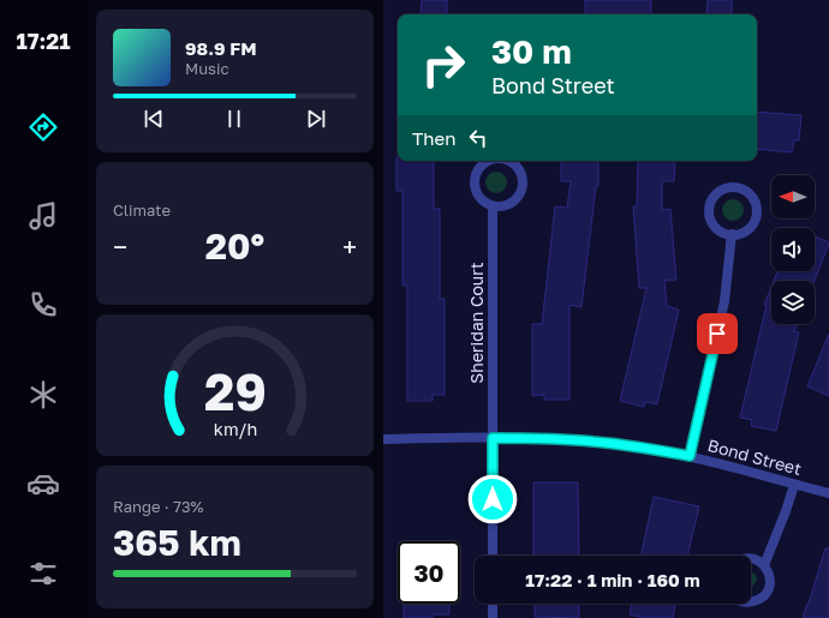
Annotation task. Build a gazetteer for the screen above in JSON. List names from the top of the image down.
{
  "streets": {
    "street": ["Sheridan Court", "Bond Street"]
  },
  "crossings": [
    ["Sheridan Court", "Bond Street"]
  ],
  "north": "left",
  "page": {
    "tabs": "17:21",
    "turn": ["30 m", "Bond Street"],
    "song": ["98.9 FM", "Music"],
    "then": "Then",
    "tile": [
      "Climate",
      ["Range · 73%", "365 km"]
    ],
    "heat": ["−", "20°", "+"],
    "limit": "30",
    "trip": "17:22 · 1 min · 160 m",
    "gauge": ["29", "km/h"]
  }
}
